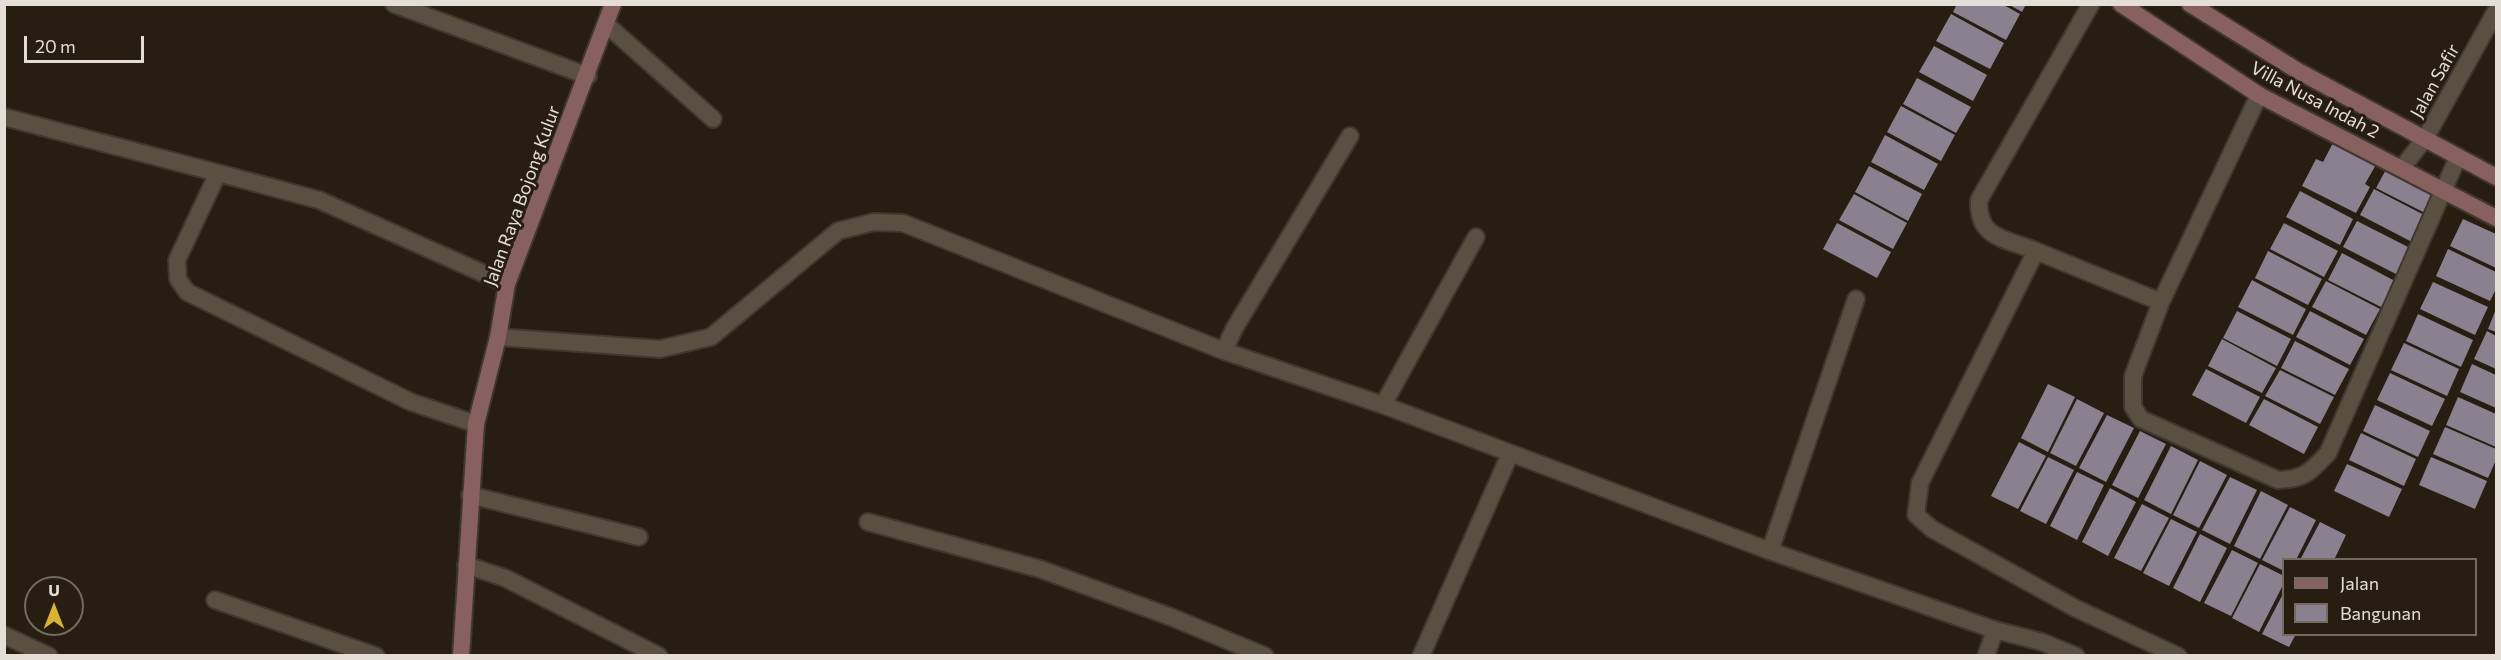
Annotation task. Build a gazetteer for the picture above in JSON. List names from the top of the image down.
{
  "streets": {
    "main road": ["Villa Nusa Indah 2", "Jalan Raya Bojong Kulur"],
    "street": ["Jalan Safir"]
  },
  "crossings": [
    ["Jalan Safir", "Villa Nusa Indah 2"]
  ],
  "legend": ["Jalan", "Bangunan"],
  "scale_bar": "20 m",
  "north": "top"
}
